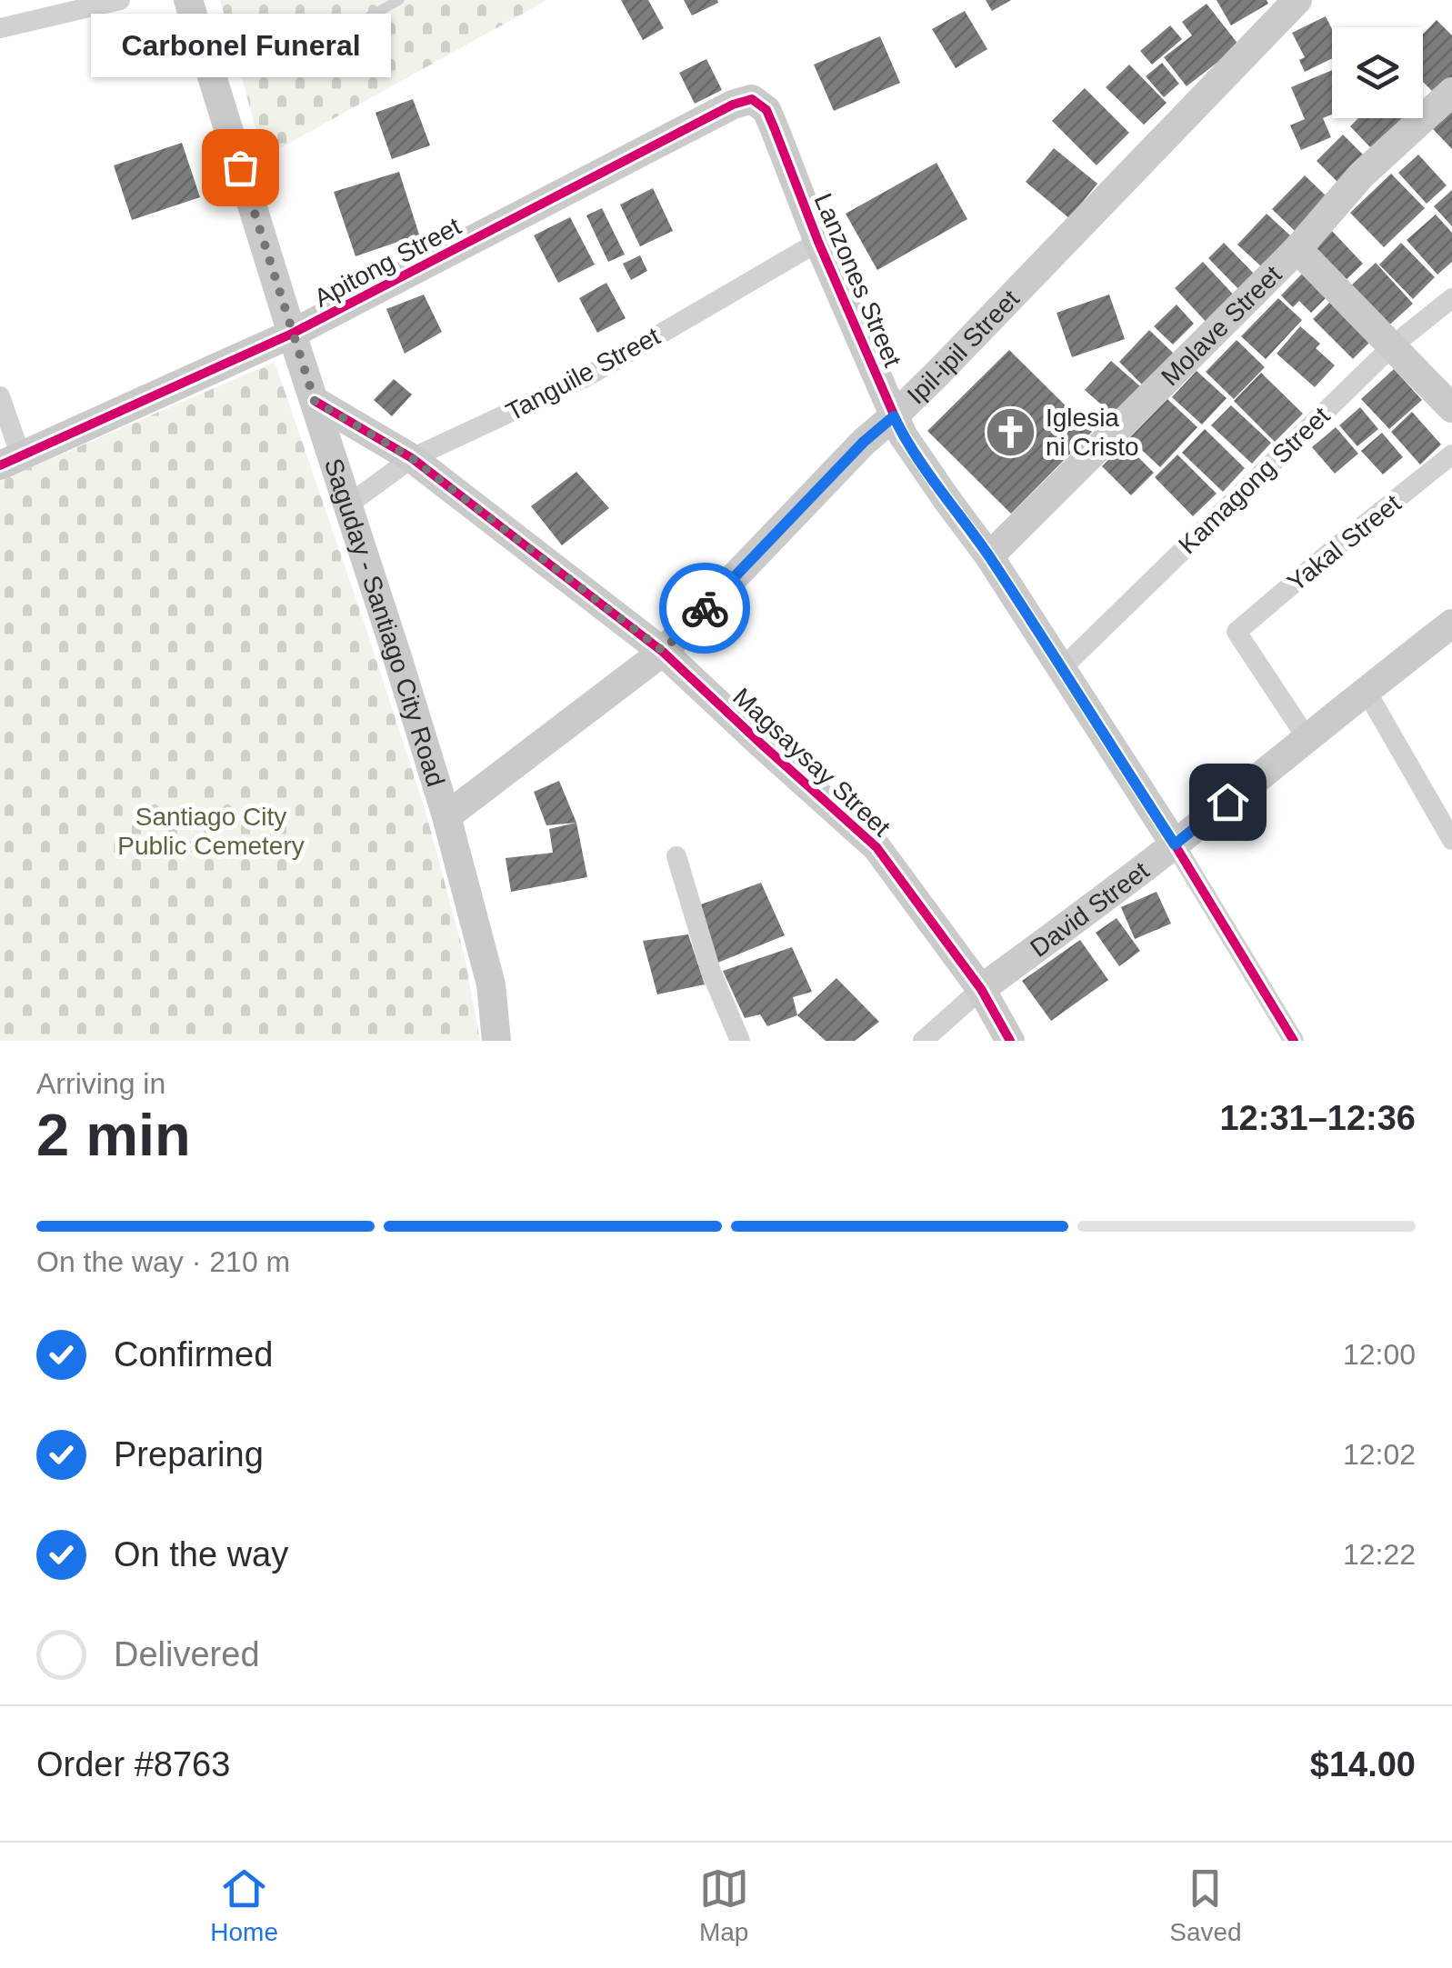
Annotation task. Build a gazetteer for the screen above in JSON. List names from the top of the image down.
{
  "streets": {
    "street": [
      "Apitong Street",
      "Lanzones Street",
      "Molave Street",
      "Ipil-ipil Street",
      "Tanguile Street",
      "Kamagong Street",
      "Yakal Street",
      "Saguday - Santiago City Road",
      "Magsaysay Street",
      "David Street"
    ]
  },
  "crossings": [
    ["Apitong Street", "Lanzones Street"],
    ["Apitong Street", "Saguday - Santiago City Road"],
    ["Lanzones Street", "Molave Street"],
    ["Lanzones Street", "Ipil-ipil Street"],
    ["Lanzones Street", "Tanguile Street"],
    ["Lanzones Street", "Kamagong Street"],
    ["Lanzones Street", "David Street"],
    ["Ipil-ipil Street", "Saguday - Santiago City Road"],
    ["Ipil-ipil Street", "Magsaysay Street"],
    ["Tanguile Street", "Saguday - Santiago City Road"],
    ["Tanguile Street", "Magsaysay Street"],
    ["Yakal Street", "David Street"],
    ["Saguday - Santiago City Road", "Magsaysay Street"],
    ["Magsaysay Street", "David Street"]
  ],
  "parks": ["Santiago City Public Cemetery"],
  "places": {
    "other": ["Carbonel Funeral"],
    "church": ["Iglesia ni Cristo"]
  },
  "page": {
    "bubble": "Carbonel Funeral",
    "heading": ["2 min", "Arriving in", "12:31–12:36"],
    "panel": ["Order #8763", "$14.00"],
    "bar": "On the way · 210 m",
    "list": [
      ["Confirmed", "12:00"],
      ["Preparing", "12:02"],
      ["On the way", "12:22"],
      "Delivered"
    ],
    "tabs": ["Home", "Map", "Saved"]
  }
}
